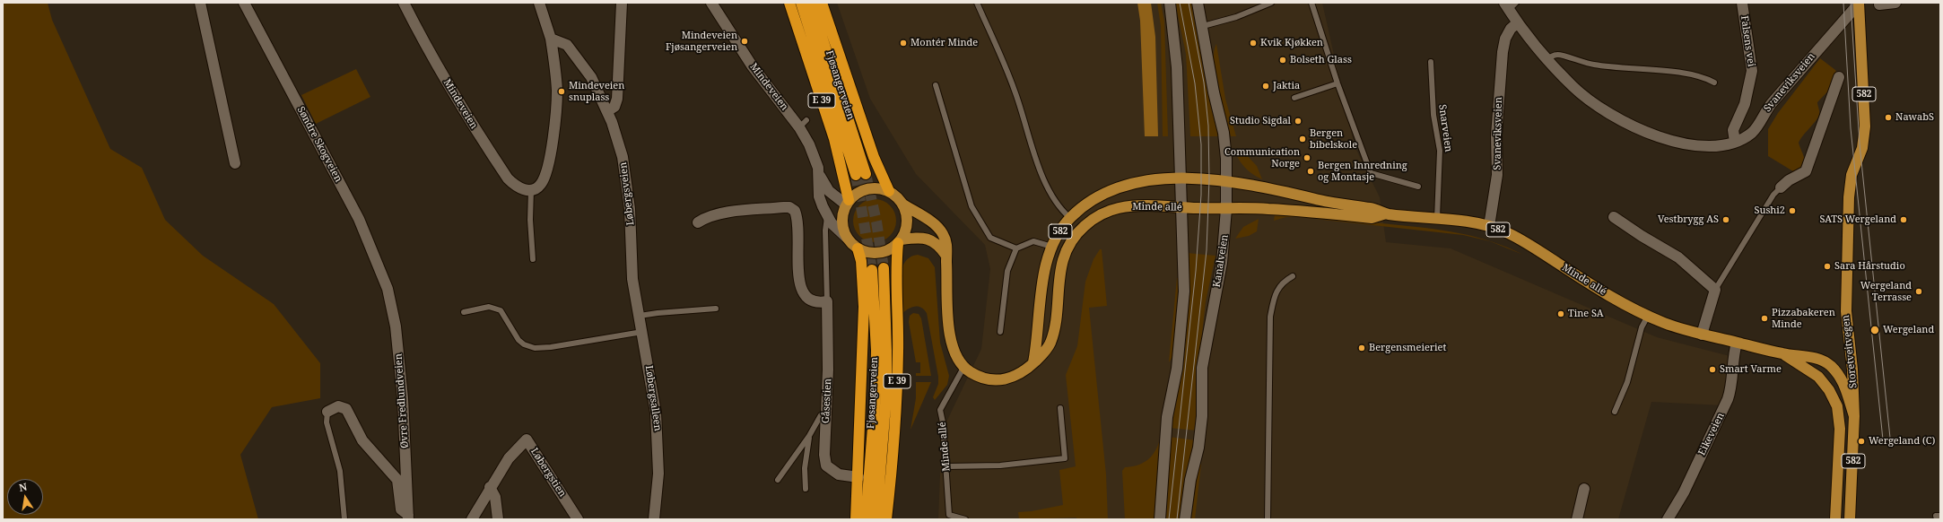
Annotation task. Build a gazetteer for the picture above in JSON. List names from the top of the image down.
{
  "streets": {
    "highway": ["Fjøsangerveien", "E 39"],
    "main road": ["582", "Minde allé", "Storetveitvegen"],
    "street": [
      "Falsens vei",
      "Svaneviksveien",
      "Mindeveien",
      "Søndre Skogveien",
      "Løbergsveien",
      "Kanalveien",
      "Løbergsalleen",
      "Øvre Fredlundveien",
      "Gåsestien",
      "Eikeveien",
      "Løbergstien"
    ],
    "lane": ["Snarveien"]
  },
  "crossings": [
    ["Falsens vei", "Svaneviksveien"],
    ["Svaneviksveien", "Minde allé"],
    ["Svaneviksveien", "Storetveitvegen"],
    ["Snarveien", "Minde allé"],
    ["Søndre Skogveien", "Øvre Fredlundveien"],
    ["Løbergsveien", "Løbergsalleen"],
    ["Minde allé", "Kanalveien"],
    ["Minde allé", "Storetveitvegen"],
    ["Minde allé", "Eikeveien"]
  ],
  "places": [
    "Mindeveien Fjøsangerveien",
    "Montér Minde",
    "Kvik Kjøkken",
    "Bolseth Glass",
    "Jaktia",
    "Mindeveien snuplass",
    "NawabS",
    "Studio Sigdal",
    "Bergen bibelskole",
    "Communication Norge",
    "Bergen Innredning og Montasje",
    "Sushi2",
    "Vestbrygg AS",
    "SATS Wergeland",
    "Sara Hårstudio",
    "Wergeland Terrasse",
    "Tine SA",
    "Pizzabakeren Minde",
    "Wergeland",
    "Bergensmeieriet",
    "Smart Varme",
    "Wergeland (C)"
  ],
  "north": "top"
}
